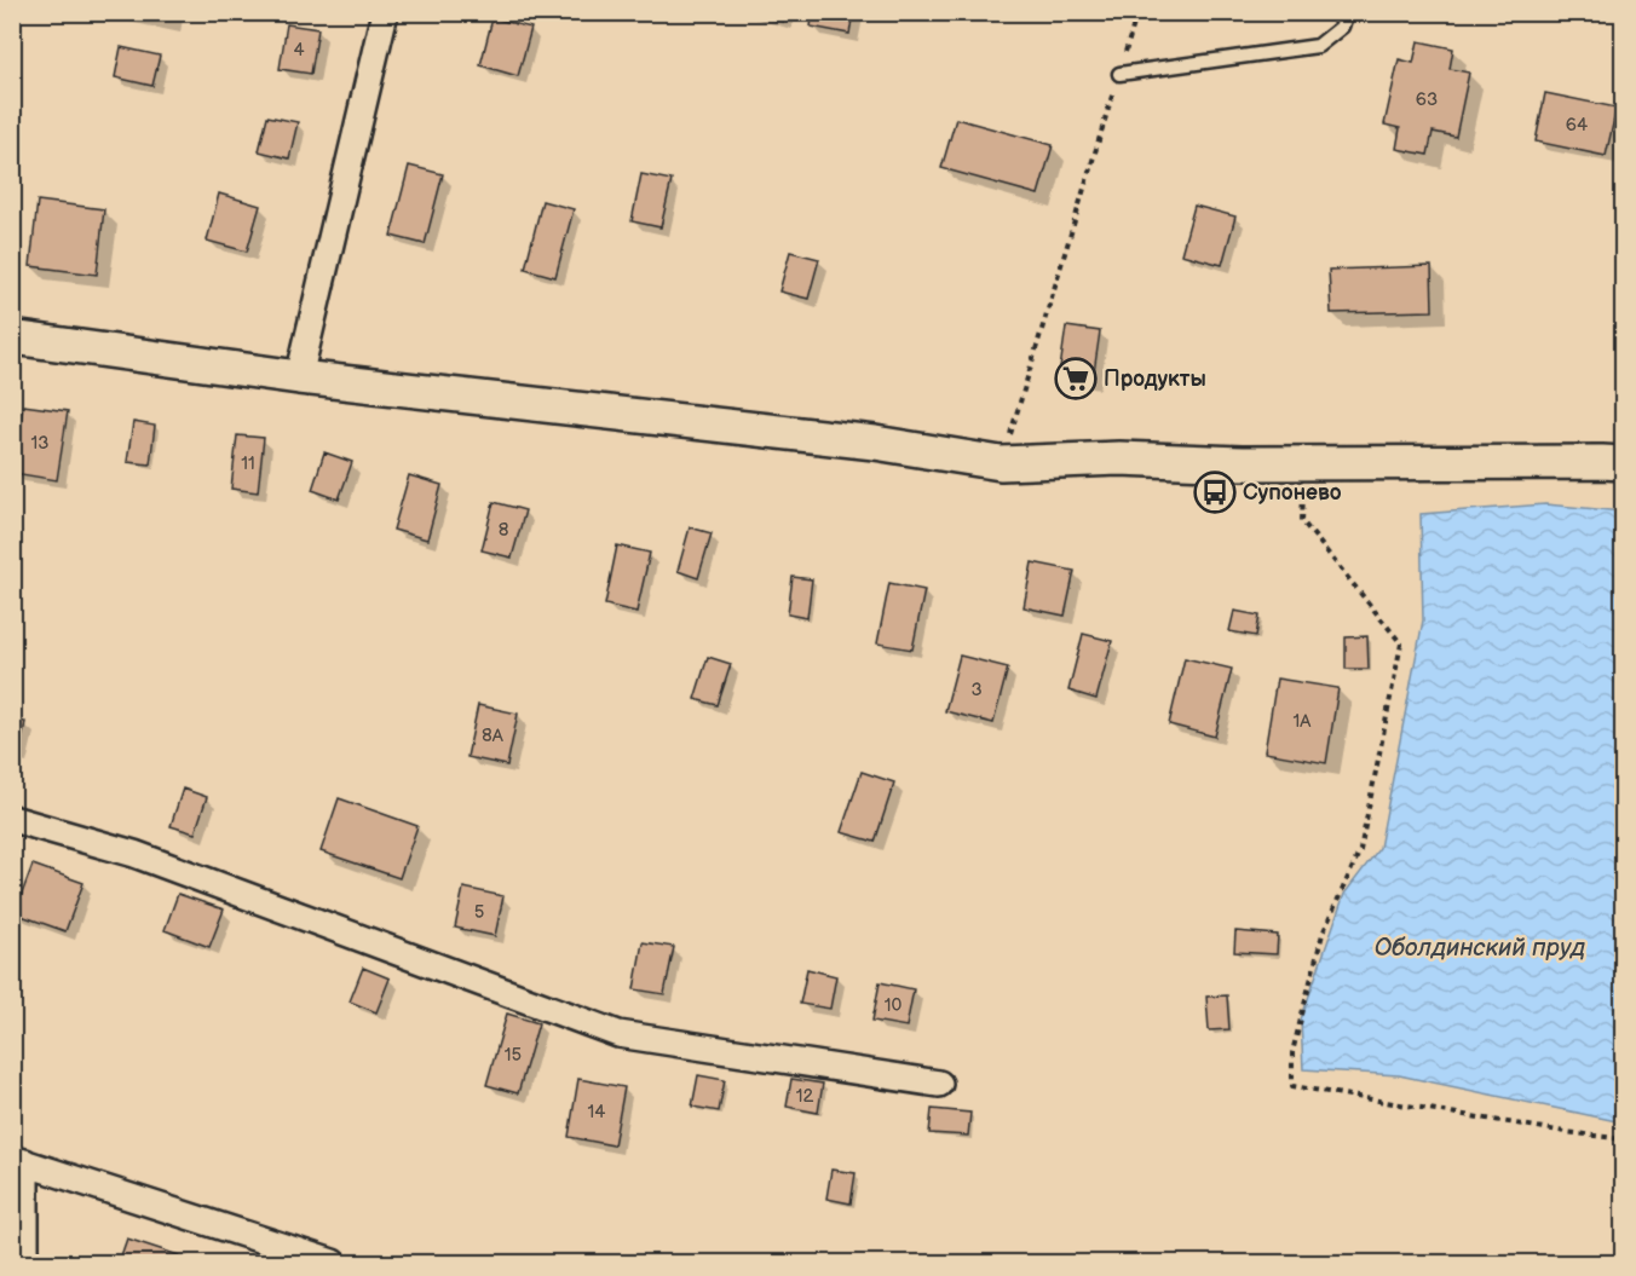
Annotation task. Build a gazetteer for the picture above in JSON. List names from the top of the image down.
{
  "water": ["Оболдинский пруд"],
  "places": {
    "supermarket": ["Продукты"],
    "bus stop": ["Супонево"]
  },
  "house_numbers": [
    "4",
    "63",
    "64",
    "13",
    "11",
    "8",
    "3",
    "1А",
    "8А",
    "5",
    "10",
    "15",
    "12",
    "14"
  ]
}
